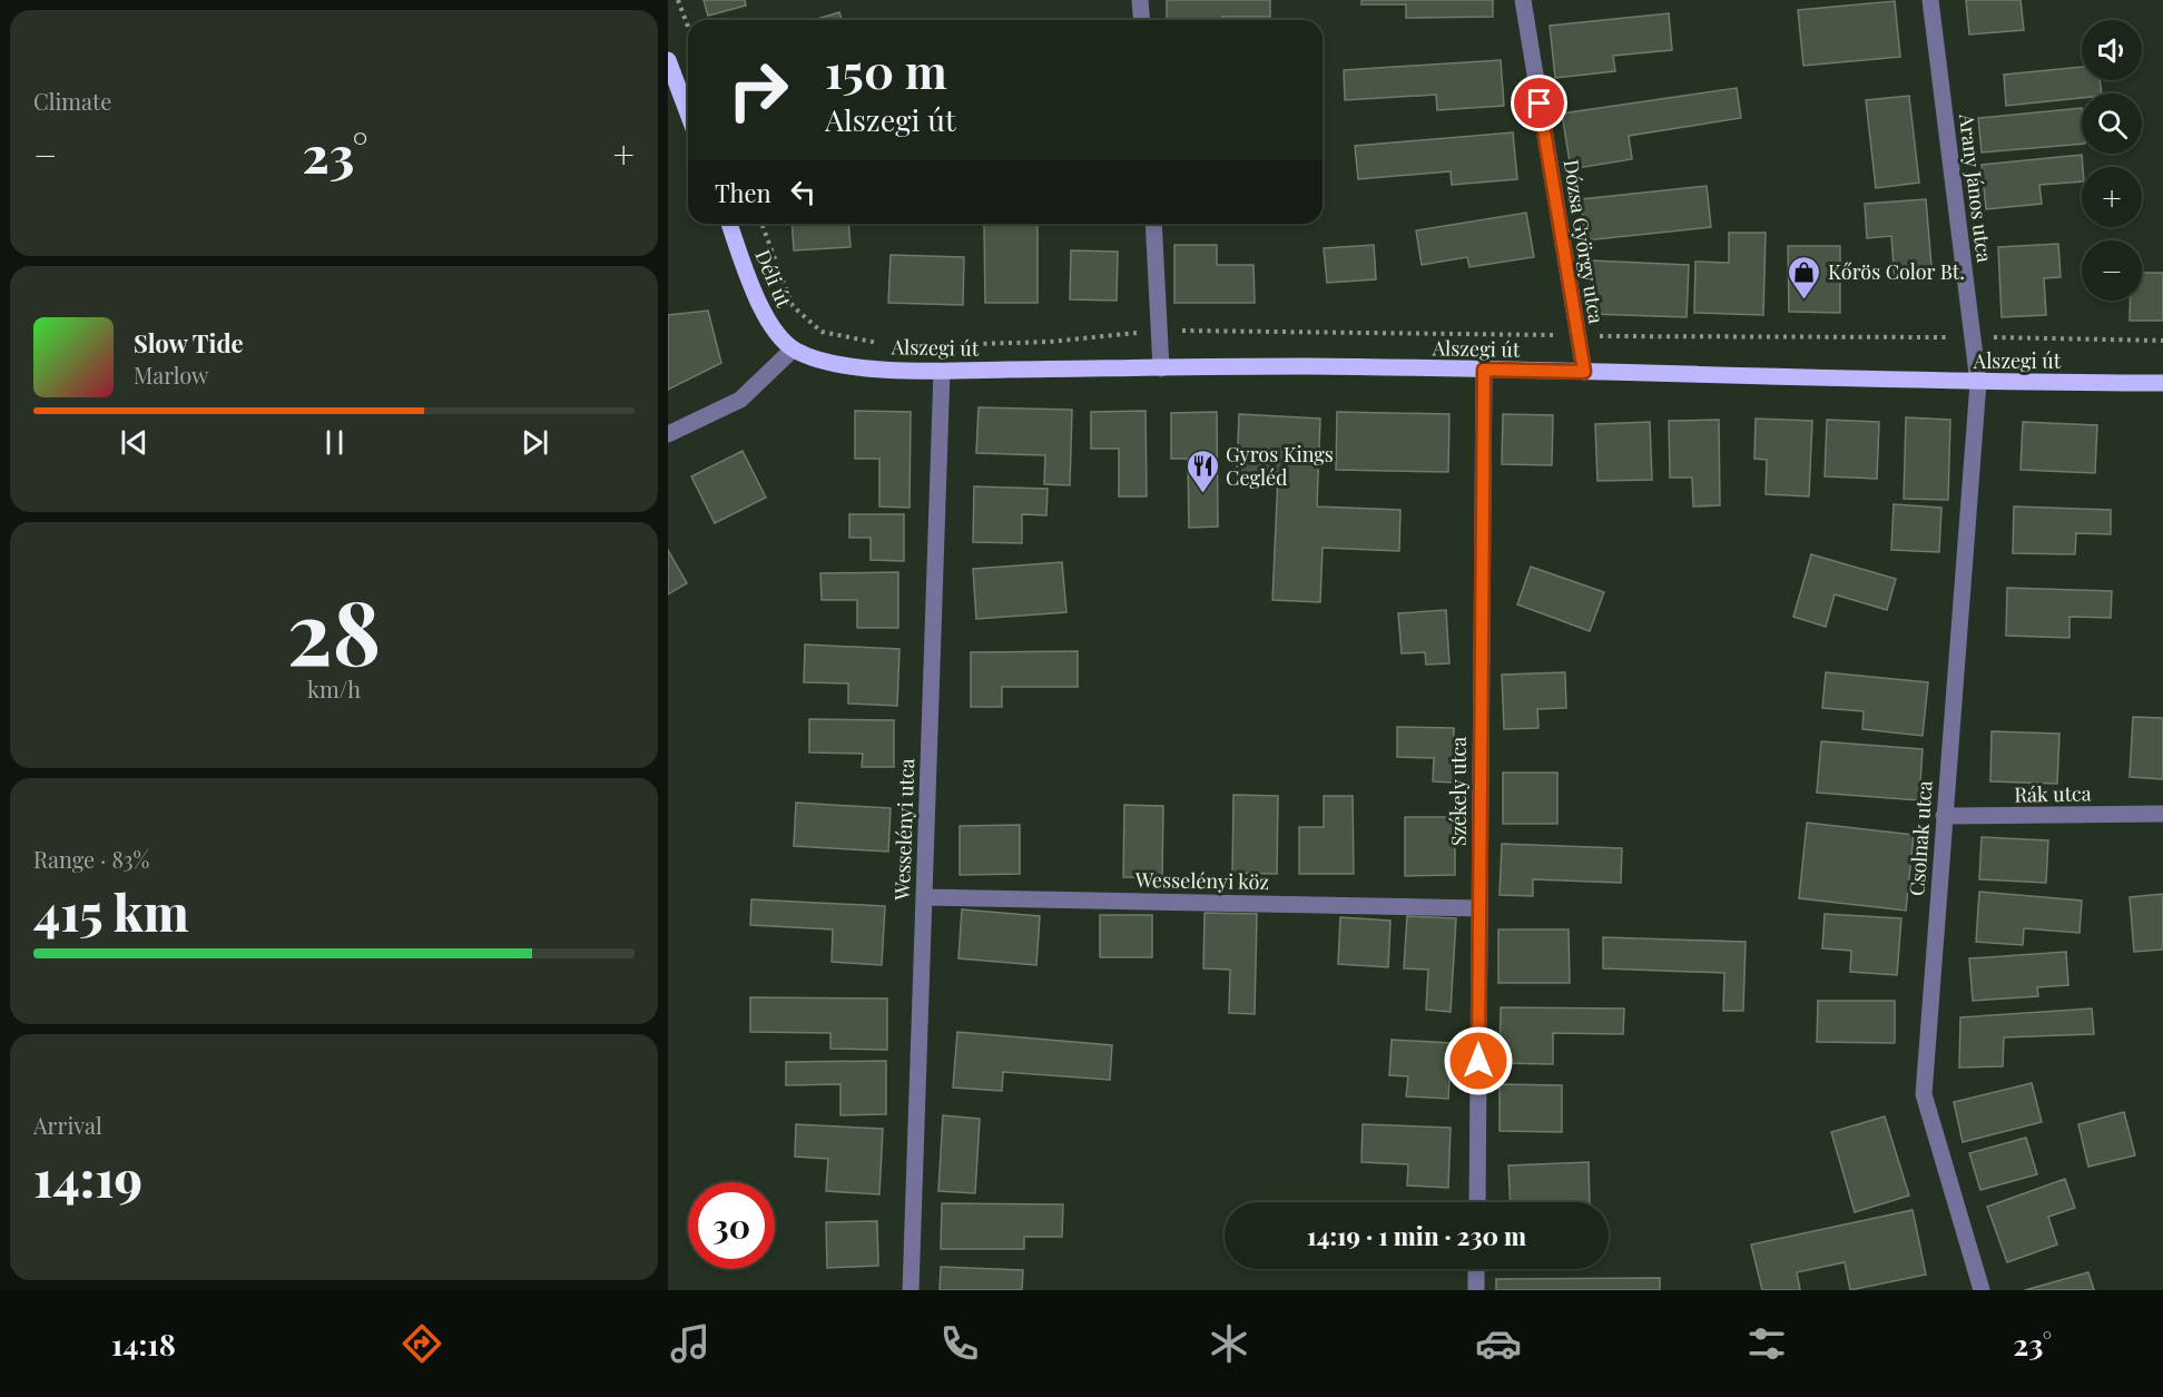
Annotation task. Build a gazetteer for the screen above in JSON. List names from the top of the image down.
{
  "streets": {
    "main road": ["Déli út", "Alszegi út"],
    "street": [
      "Arany János utca",
      "Dózsa György utca",
      "Székely utca",
      "Rák utca",
      "Wesselényi utca",
      "Csolnak utca",
      "Wesselényi köz"
    ]
  },
  "crossings": [
    ["Arany János utca", "Alszegi út"],
    ["Arany János utca", "Csolnak utca"],
    ["Dózsa György utca", "Alszegi út"],
    ["Déli út", "Alszegi út"],
    ["Alszegi út", "Székely utca"],
    ["Alszegi út", "Wesselényi utca"],
    ["Alszegi út", "Csolnak utca"],
    ["Székely utca", "Wesselényi köz"],
    ["Rák utca", "Csolnak utca"],
    ["Wesselényi utca", "Wesselényi köz"]
  ],
  "places": {
    "shop": ["Kőrös Color Bt."],
    "restaurant": ["Gyros Kings Cegléd"]
  },
  "page": {
    "tile": [
      "Climate",
      ["28", "km/h"],
      ["Range · 83%", "415 km"],
      ["Arrival", "14:19"]
    ],
    "map_buttons": ["+", "−"],
    "turn": ["150 m", "Alszegi út"],
    "heat": ["−", "23°", "+"],
    "then": "Then",
    "song": ["Slow Tide", "Marlow"],
    "limit": "30",
    "trip": "14:19 · 1 min · 230 m",
    "tabs": ["14:18", "23°"]
  }
}
